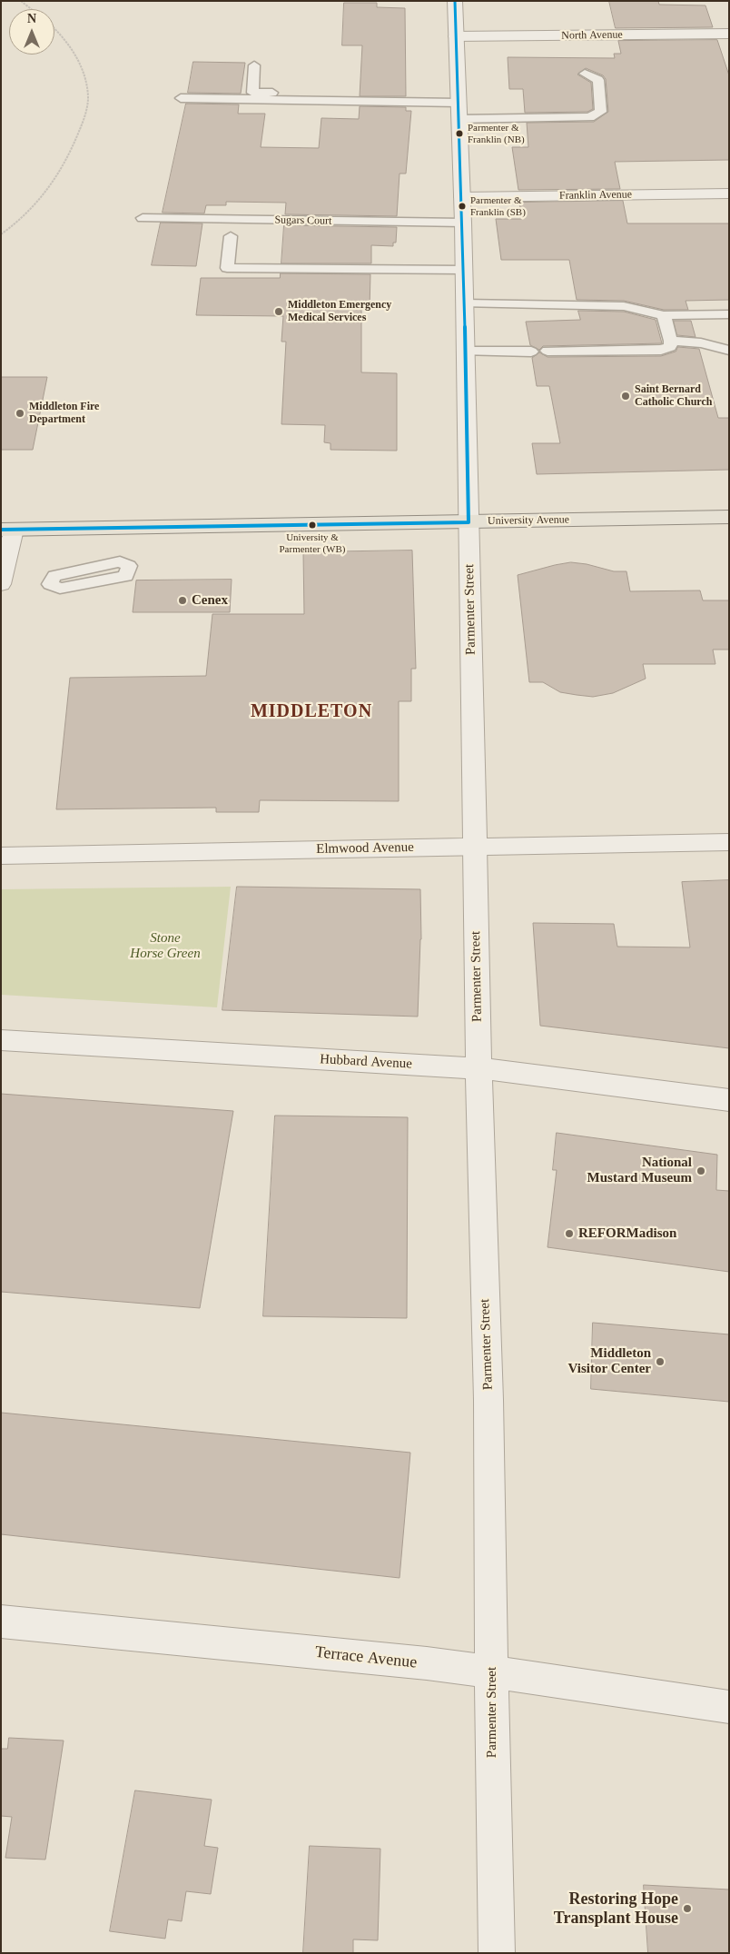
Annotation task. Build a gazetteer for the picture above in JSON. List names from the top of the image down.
{
  "streets": {
    "main road": ["University Avenue"],
    "street": [
      "North Avenue",
      "Franklin Avenue",
      "Parmenter Street",
      "Elmwood Avenue",
      "Hubbard Avenue",
      "Terrace Avenue"
    ],
    "lane": ["Sugars Court"]
  },
  "crossings": [
    ["North Avenue", "Parmenter Street"],
    ["Franklin Avenue", "Parmenter Street"],
    ["Sugars Court", "Parmenter Street"],
    ["University Avenue", "Parmenter Street"],
    ["Parmenter Street", "Elmwood Avenue"],
    ["Parmenter Street", "Hubbard Avenue"],
    ["Parmenter Street", "Terrace Avenue"]
  ],
  "districts": ["MIDDLETON"],
  "parks": ["Stone Horse Green"],
  "places": [
    "Parmenter & Franklin (NB)",
    "Parmenter & Franklin (SB)",
    "Middleton Emergency Medical Services",
    "Saint Bernard Catholic Church",
    "Middleton Fire Department",
    "University & Parmenter (WB)",
    "Cenex",
    "National Mustard Museum",
    "REFORMadison",
    "Middleton Visitor Center",
    "Restoring Hope Transplant House"
  ],
  "north": "top"
}
